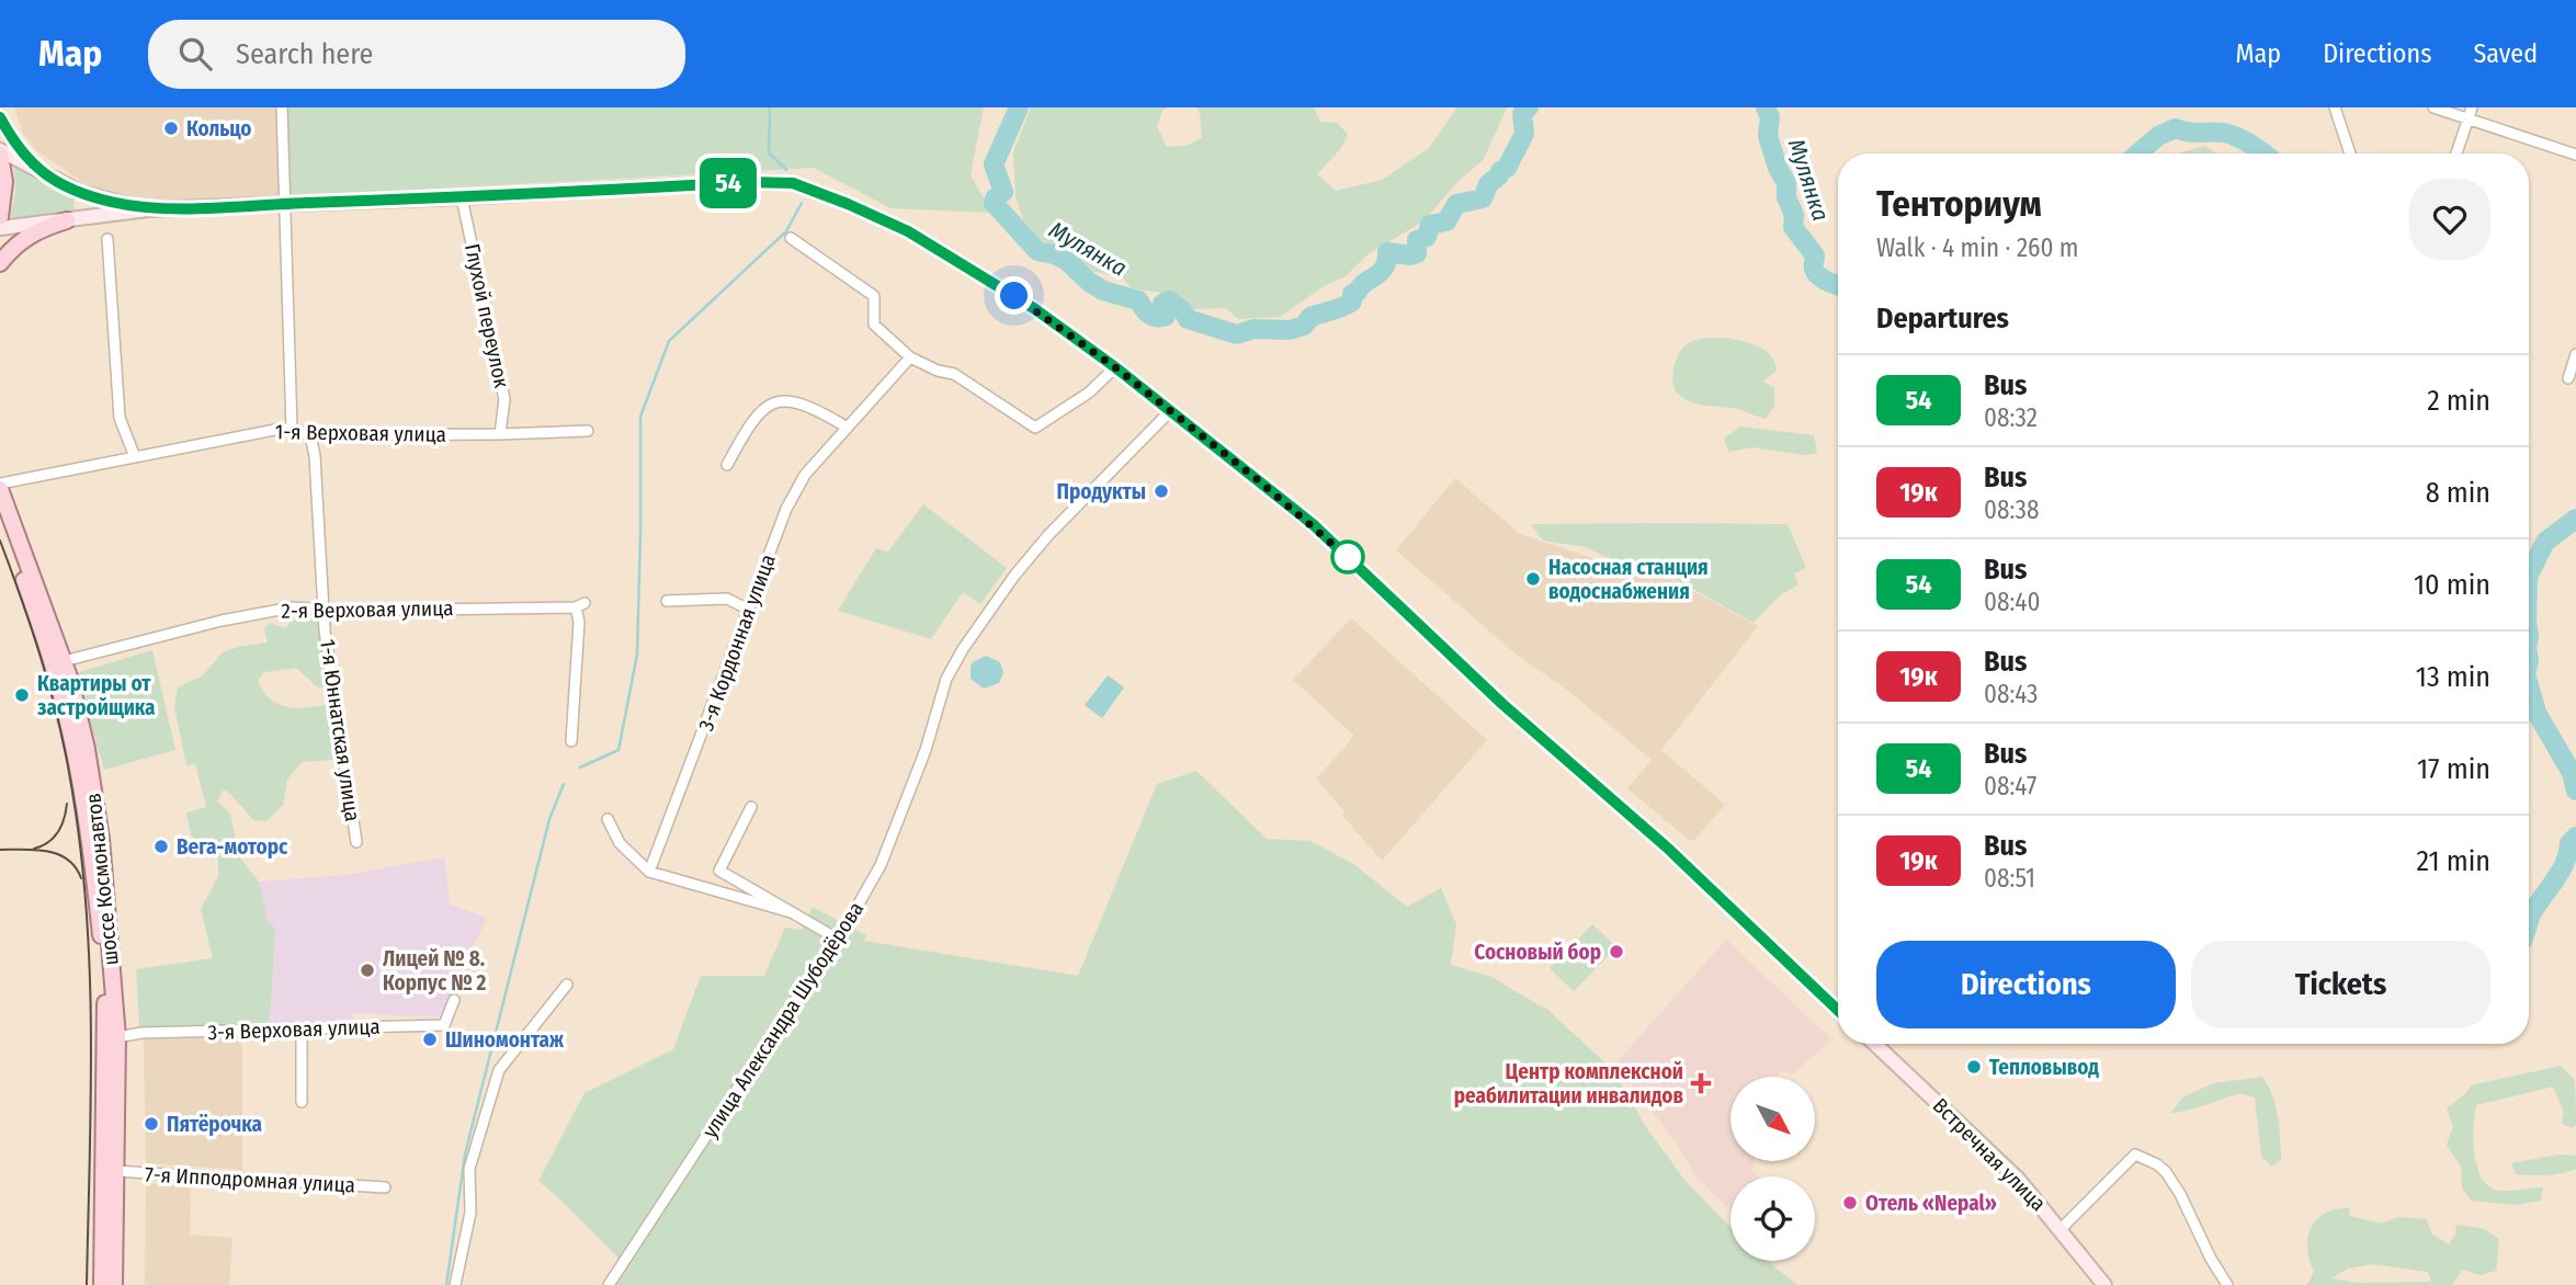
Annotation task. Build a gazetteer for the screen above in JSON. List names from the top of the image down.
{
  "streets": {
    "main road": ["шоссе Космонавтов", "Встречная улица"],
    "street": [
      "Глухой переулок",
      "1-я Верховая улица",
      "2-я Верховая улица",
      "3-я Кордонная улица",
      "1-я Юннатская улица",
      "улица Александра Шубодёрова",
      "3-я Верховая улица",
      "7-я Ипподромная улица"
    ]
  },
  "crossings": [
    ["Глухой переулок", "1-я Верховая улица"],
    ["1-я Верховая улица", "1-я Юннатская улица"],
    ["2-я Верховая улица", "1-я Юннатская улица"],
    ["2-я Верховая улица", "шоссе Космонавтов"],
    ["шоссе Космонавтов", "3-я Верховая улица"],
    ["шоссе Космонавтов", "7-я Ипподромная улица"]
  ],
  "water": ["Мулянка"],
  "places": {
    "other": [
      "Кольцо",
      "Пpoдукты",
      "Насосная станция водоснабжения",
      "Квартиры от застройщика",
      "Вега-моторс",
      "Сосновый бор",
      "Лицей № 8. Корпус № 2",
      "Шиномонтаж",
      "Тепловывод",
      "Пятёрочка",
      "Отель «Nepal»"
    ],
    "health": ["Центр комплексной реабилитации инвалидов"]
  },
  "lines": ["bus line 54"],
  "north": "bottom right",
  "page": {
    "header": "Map",
    "search": "Search here",
    "nav": ["Map", "Directions", "Saved"],
    "on_map": "54",
    "heading": [
      ["Тенториум", "Walk · 4 min · 260 m"],
      "Departures"
    ],
    "list": [
      {
        "mark": "54",
        "name": "Bus",
        "note": "08:32",
        "value": "2 min"
      },
      {
        "mark": "19к",
        "name": "Bus",
        "note": "08:38",
        "value": "8 min"
      },
      {
        "mark": "54",
        "name": "Bus",
        "note": "08:40",
        "value": "10 min"
      },
      {
        "mark": "19к",
        "name": "Bus",
        "note": "08:43",
        "value": "13 min"
      },
      {
        "mark": "54",
        "name": "Bus",
        "note": "08:47",
        "value": "17 min"
      },
      {
        "mark": "19к",
        "name": "Bus",
        "note": "08:51",
        "value": "21 min"
      }
    ],
    "buttons": ["Directions", "Tickets"]
  }
}
